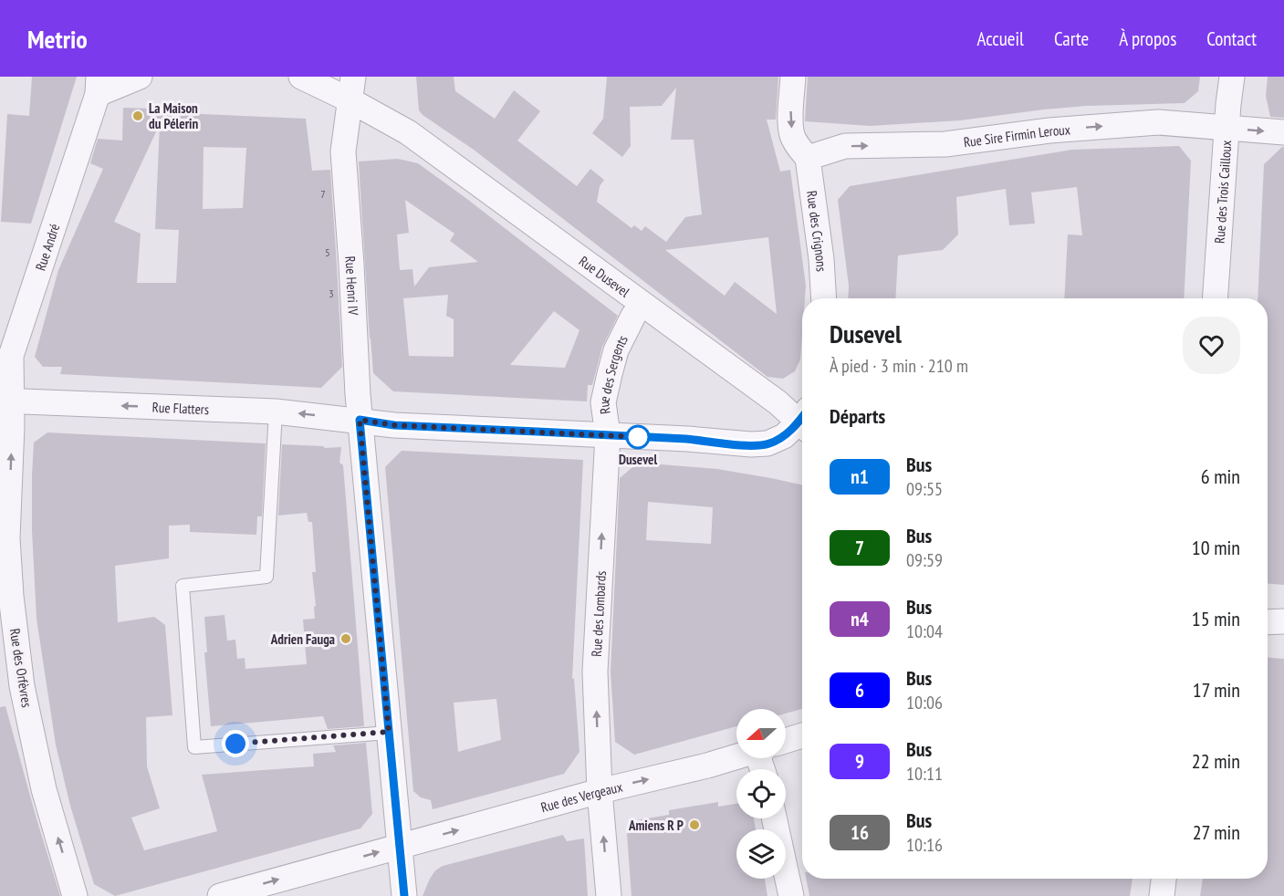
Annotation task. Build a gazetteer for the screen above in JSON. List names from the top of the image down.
{
  "streets": {
    "street": [
      "Rue Sire Firmin Leroux",
      "Rue des Trois Cailloux",
      "Rue des Crignons",
      "Rue André",
      "Rue Dusevel",
      "Rue Henri IV",
      "Rue des Sergents",
      "Rue Flatters",
      "Rue des Lombards",
      "Rue des Orfèvres",
      "Rue des Vergeaux"
    ]
  },
  "crossings": [
    ["Rue Sire Firmin Leroux", "Rue des Trois Cailloux"],
    ["Rue Sire Firmin Leroux", "Rue des Crignons"],
    ["Rue André", "Rue Flatters"],
    ["Rue André", "Rue des Orfèvres"],
    ["Rue Dusevel", "Rue Henri IV"],
    ["Rue Henri IV", "Rue des Sergents"],
    ["Rue Henri IV", "Rue Flatters"],
    ["Rue Henri IV", "Rue des Vergeaux"],
    ["Rue des Sergents", "Rue Flatters"],
    ["Rue des Sergents", "Rue des Lombards"],
    ["Rue Flatters", "Rue des Orfèvres"],
    ["Rue des Lombards", "Rue des Vergeaux"]
  ],
  "one_way": [
    "Rue Sire Firmin Leroux",
    "Rue Flatters",
    "Rue des Lombards",
    "Rue des Orfèvres",
    "Rue des Vergeaux"
  ],
  "places": [
    "La Maison du Pélerin",
    "Dusevel",
    "Adrien Fauga",
    "Amiens R P"
  ],
  "lines": ["bus line n1"],
  "house_numbers": ["7", "5", "3"],
  "north": "left",
  "page": {
    "header": "Metrio",
    "nav": [
      "Accueil",
      "Carte",
      "À propos",
      "Contact"
    ],
    "heading": [
      ["Dusevel", "À pied · 3 min · 210 m"],
      "Départs"
    ],
    "list": [
      {
        "mark": "n1",
        "name": "Bus",
        "note": "09:55",
        "value": "6 min"
      },
      {
        "mark": "7",
        "name": "Bus",
        "note": "09:59",
        "value": "10 min"
      },
      {
        "mark": "n4",
        "name": "Bus",
        "note": "10:04",
        "value": "15 min"
      },
      {
        "mark": "6",
        "name": "Bus",
        "note": "10:06",
        "value": "17 min"
      },
      {
        "mark": "9",
        "name": "Bus",
        "note": "10:11",
        "value": "22 min"
      },
      {
        "mark": "16",
        "name": "Bus",
        "note": "10:16",
        "value": "27 min"
      }
    ]
  }
}
